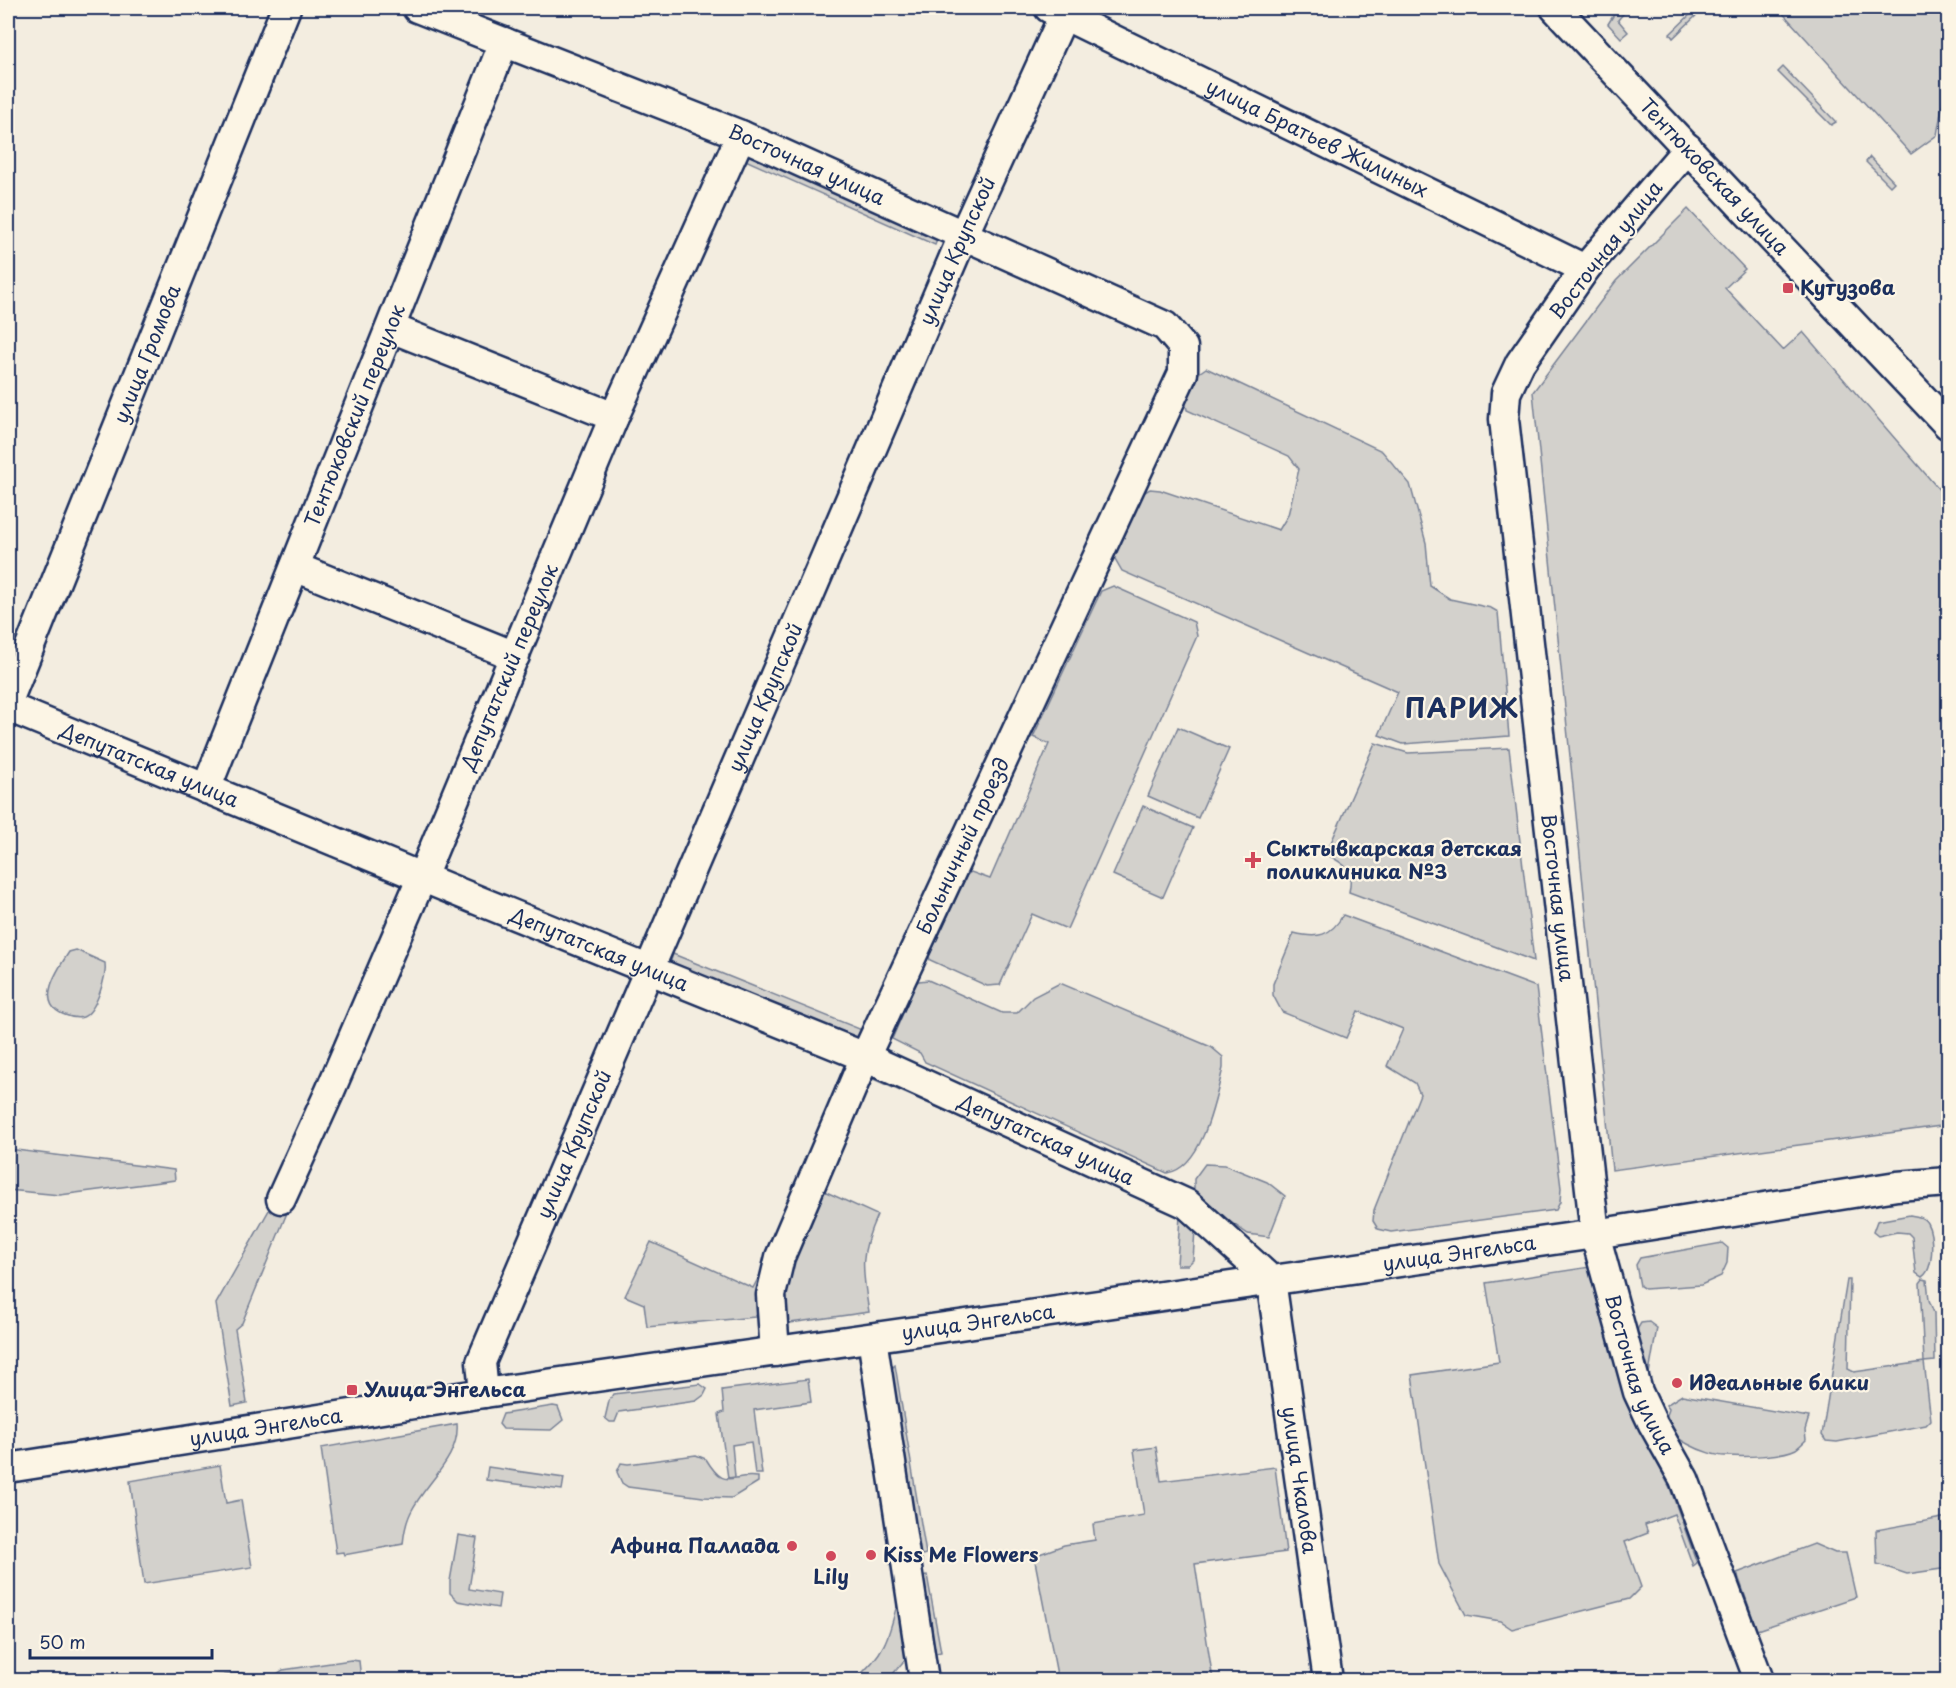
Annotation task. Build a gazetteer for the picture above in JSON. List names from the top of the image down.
{
  "streets": {
    "street": [
      "улица Братьев Жилиных",
      "Восточная улица",
      "Тентюковская улица",
      "улица Крупской",
      "улица Громова",
      "Тентюковский переулок",
      "Депутатский переулок",
      "Депутатская улица",
      "Больничный проезд",
      "улица Энгельса",
      "улица Чкалова"
    ]
  },
  "crossings": [
    ["улица Братьев Жилиных", "Восточная улица"],
    ["улица Братьев Жилиных", "улица Крупской"],
    ["Восточная улица", "Тентюковская улица"],
    ["Восточная улица", "улица Крупской"],
    ["Восточная улица", "Тентюковский переулок"],
    ["Восточная улица", "Депутатский переулок"],
    ["Восточная улица", "Больничный проезд"],
    ["Восточная улица", "улица Энгельса"],
    ["улица Крупской", "Депутатская улица"],
    ["улица Крупской", "улица Энгельса"],
    ["Тентюковский переулок", "Депутатская улица"],
    ["Депутатский переулок", "Депутатская улица"],
    ["Депутатская улица", "Больничный проезд"],
    ["Депутатская улица", "улица Энгельса"],
    ["Депутатская улица", "улица Чкалова"],
    ["Больничный проезд", "улица Энгельса"],
    ["улица Энгельса", "улица Чкалова"]
  ],
  "districts": ["ПАРИЖ"],
  "places": {
    "transit": ["Кутузова", "Улица Энгельса"],
    "health": ["Сыктывкарская детская поликлиника №3"],
    "other": [
      "Идеальные блики",
      "Афина Паллада",
      "Kiss Me Flowers",
      "Lily"
    ]
  },
  "scale_bar": "50 m"
}
